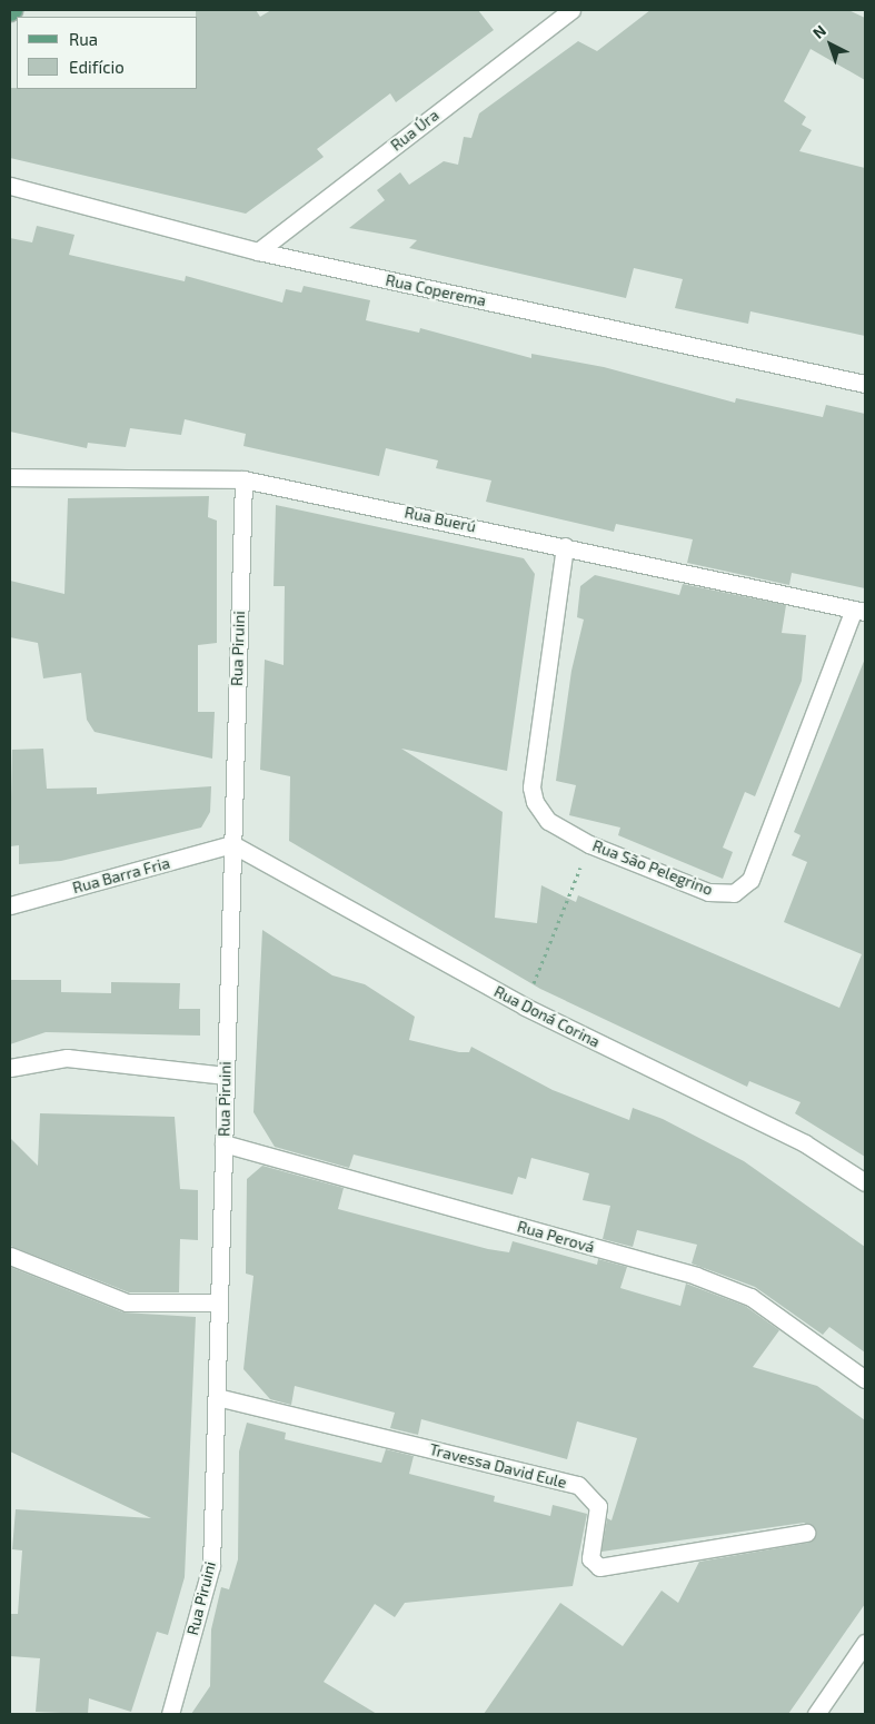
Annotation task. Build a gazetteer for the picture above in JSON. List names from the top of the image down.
{
  "streets": {
    "street": [
      "Rua Úra",
      "Rua Coperema",
      "Rua Buerú",
      "Rua Piruini",
      "Rua São Pelegrino",
      "Rua Barra Fria",
      "Rua Doná Corina",
      "Rua Perová",
      "Travessa David Eule"
    ]
  },
  "crossings": [
    ["Rua Úra", "Rua Coperema"],
    ["Rua Buerú", "Rua Piruini"],
    ["Rua Buerú", "Rua São Pelegrino"],
    ["Rua Piruini", "Rua Barra Fria"],
    ["Rua Piruini", "Rua Doná Corina"],
    ["Rua Piruini", "Rua Perová"],
    ["Rua Piruini", "Travessa David Eule"],
    ["Rua Barra Fria", "Rua Doná Corina"]
  ],
  "legend": ["Rua", "Edifício"],
  "north": "top left"
}
